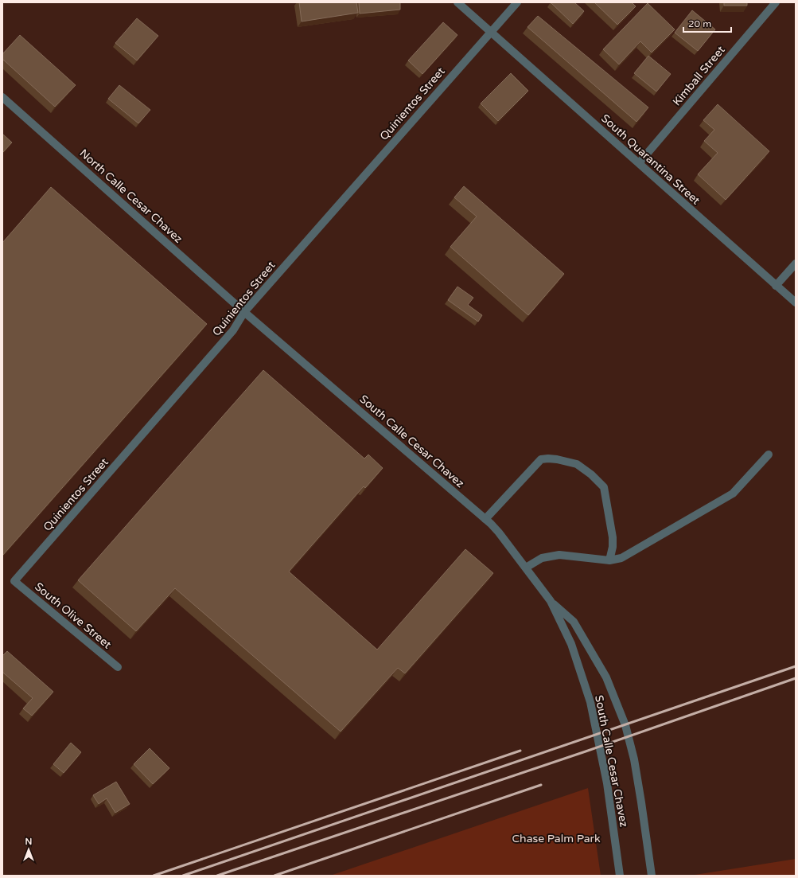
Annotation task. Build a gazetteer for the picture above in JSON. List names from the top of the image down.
{
  "streets": {
    "street": [
      "Kimball Street",
      "Quinientos Street",
      "South Quarantina Street",
      "North Calle Cesar Chavez",
      "South Calle Cesar Chavez",
      "South Olive Street"
    ]
  },
  "crossings": [
    ["Kimball Street", "South Quarantina Street"],
    ["Quinientos Street", "South Quarantina Street"],
    ["Quinientos Street", "North Calle Cesar Chavez"],
    ["Quinientos Street", "South Calle Cesar Chavez"],
    ["Quinientos Street", "South Olive Street"],
    ["North Calle Cesar Chavez", "South Calle Cesar Chavez"]
  ],
  "parks": ["Chase Palm Park"],
  "scale_bar": "20 m",
  "north": "top"
}
